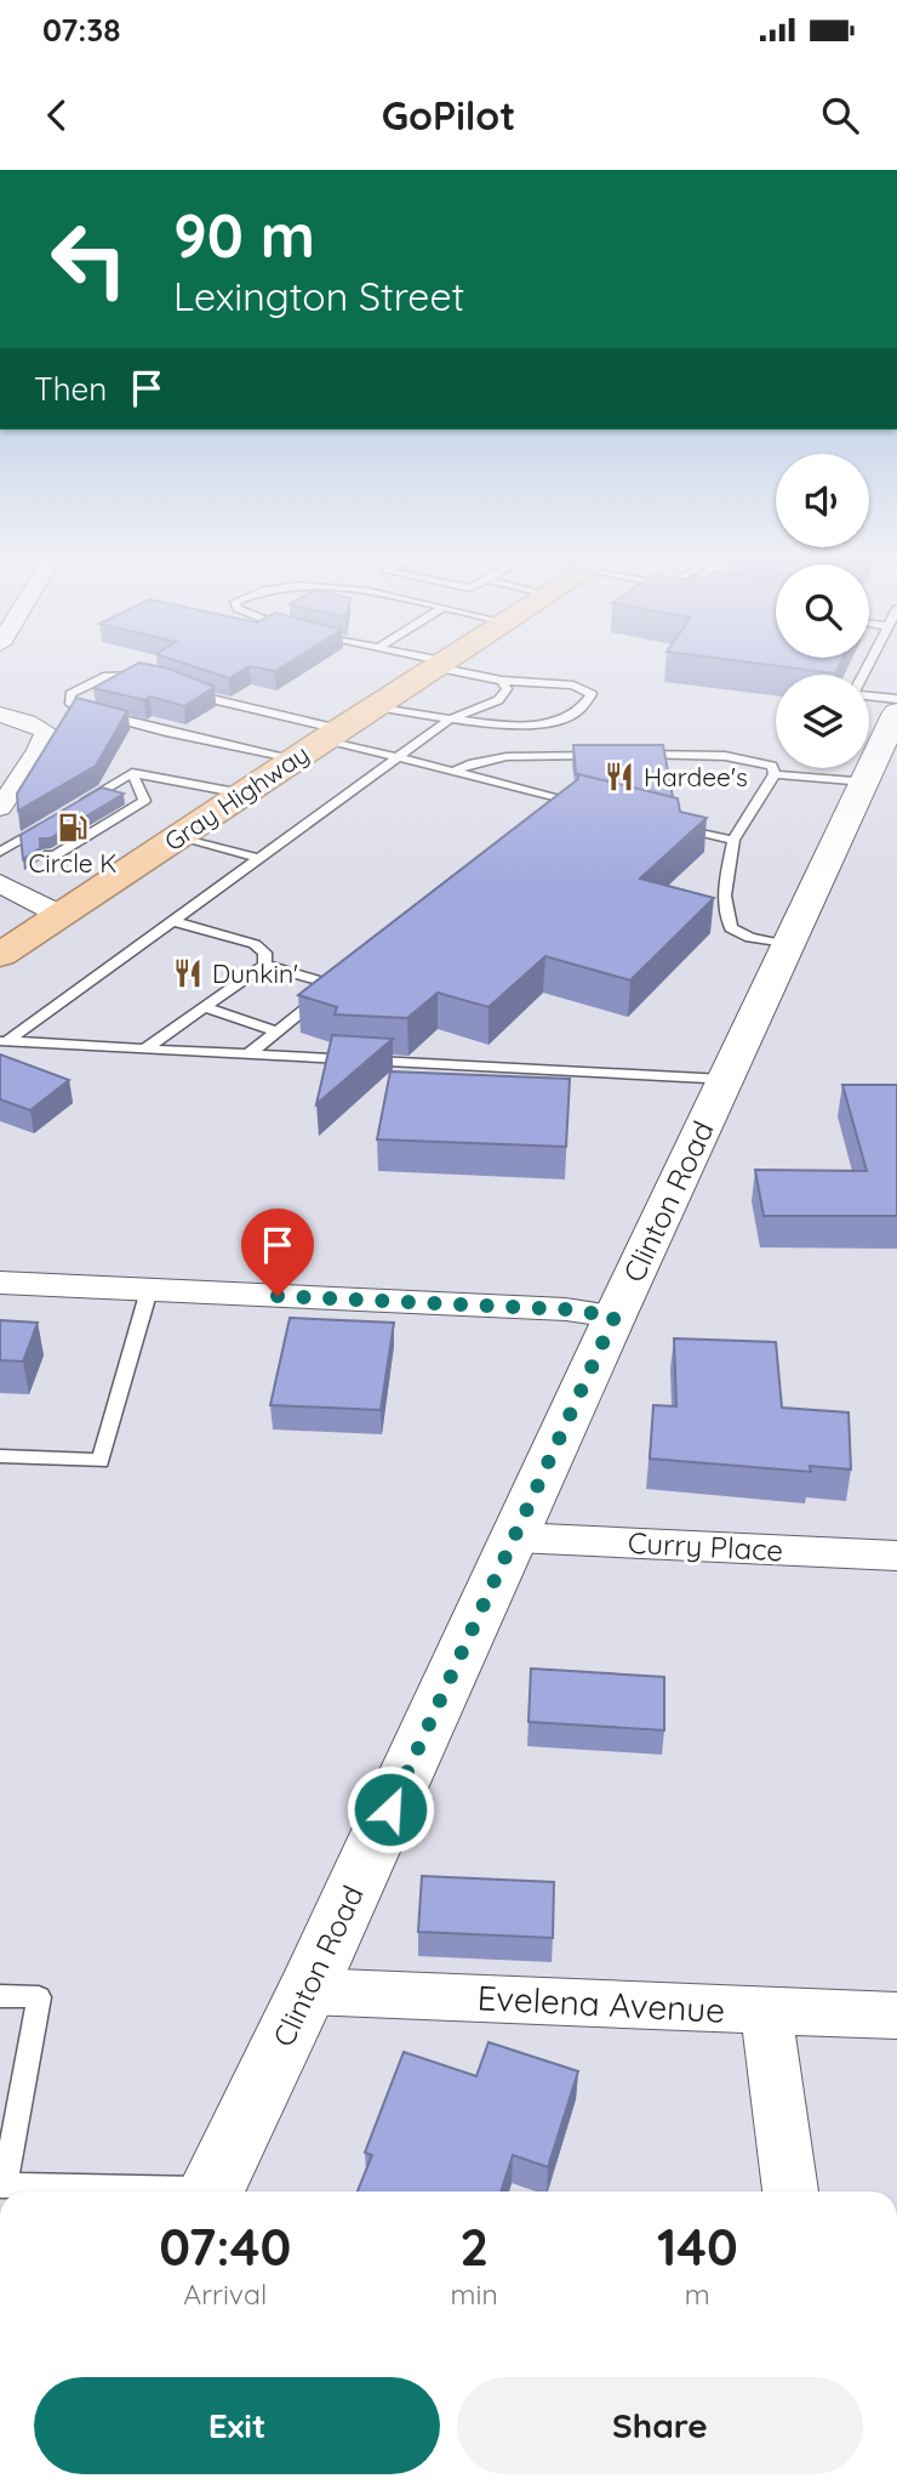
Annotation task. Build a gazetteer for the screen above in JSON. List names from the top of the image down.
{
  "streets": {
    "highway": ["Gray Highway"],
    "street": ["Clinton Road", "Curry Place", "Evelena Avenue"]
  },
  "crossings": [
    ["Clinton Road", "Curry Place"],
    ["Clinton Road", "Evelena Avenue"]
  ],
  "places": {
    "restaurant": ["Hardee's", "Dunkin'"],
    "fuel station": ["Circle K"]
  },
  "page": {
    "status": "07:38",
    "header": "GoPilot",
    "turn": ["90 m", "Lexington Street"],
    "then": "Then",
    "eta": [
      "07:40",
      "Arrival",
      "2",
      "min",
      "140",
      "m"
    ],
    "buttons": ["Exit", "Share"]
  }
}
